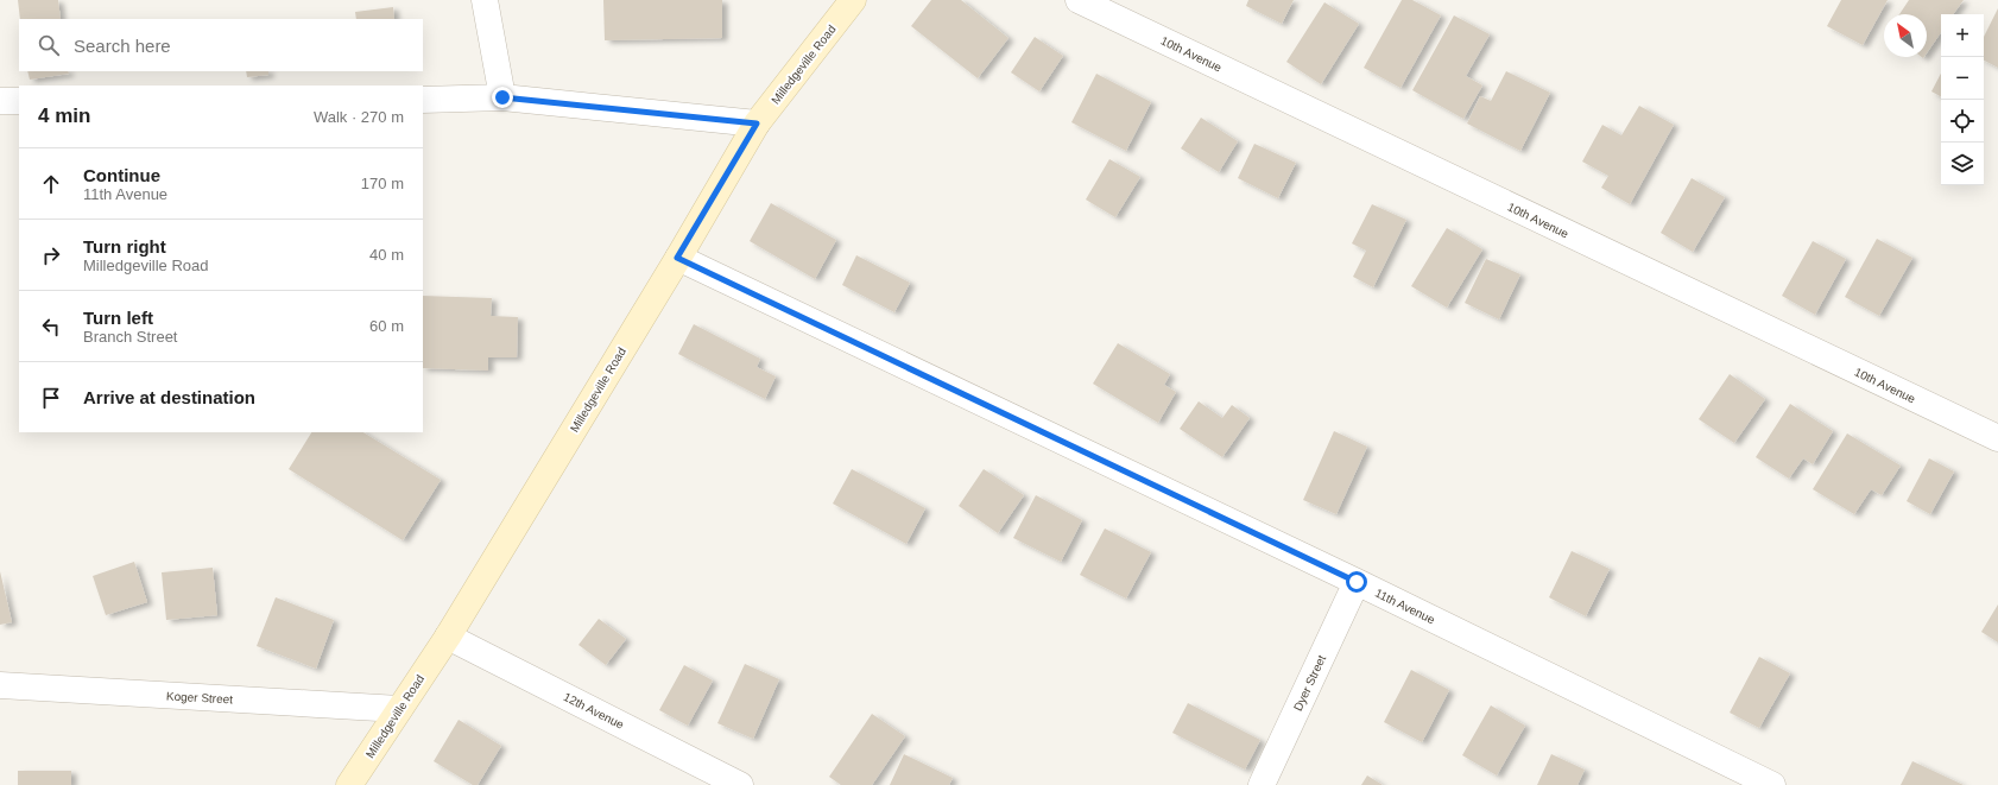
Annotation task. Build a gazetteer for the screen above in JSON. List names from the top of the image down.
{
  "streets": {
    "main road": ["Milledgeville Road"],
    "street": [
      "10th Avenue",
      "11th Avenue",
      "Dyer Street",
      "Koger Street",
      "12th Avenue"
    ]
  },
  "crossings": [
    ["Milledgeville Road", "11th Avenue"],
    ["Milledgeville Road", "Koger Street"],
    ["Milledgeville Road", "12th Avenue"],
    ["11th Avenue", "Dyer Street"]
  ],
  "north": "top left",
  "page": {
    "map_buttons": ["+", "−"],
    "search": "Search here",
    "heading": ["4 min", "Walk · 270 m"],
    "list": [
      ["Continue", "11th Avenue", "170 m"],
      ["Turn right", "Milledgeville Road", "40 m"],
      ["Turn left", "Branch Street", "60 m"],
      "Arrive at destination"
    ]
  }
}
